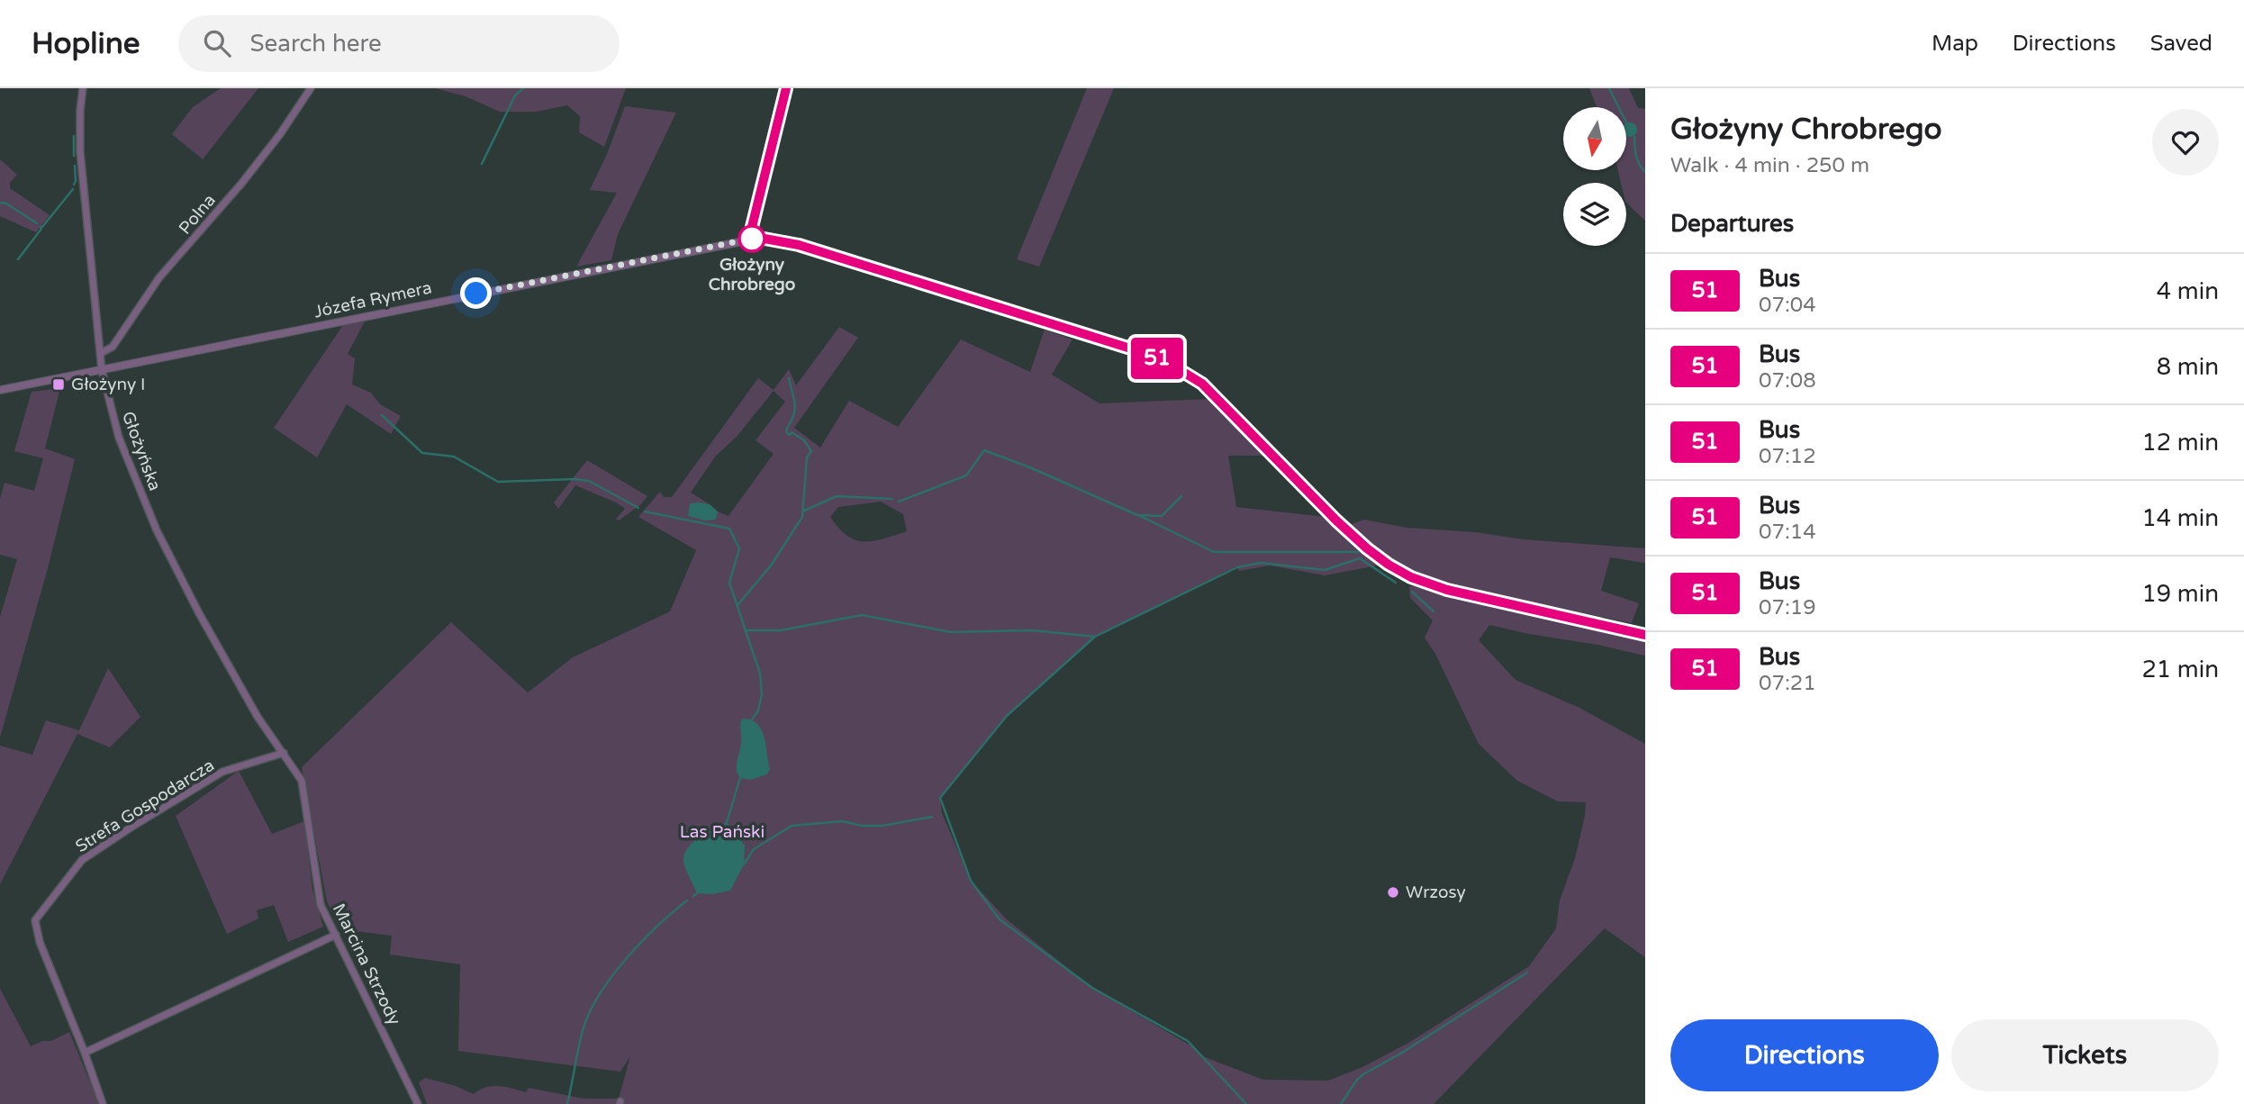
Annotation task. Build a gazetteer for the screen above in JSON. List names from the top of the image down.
{
  "streets": {
    "street": [
      "Polna",
      "Józefa Rymera",
      "Głożyńska",
      "Strefa Gospodarcza",
      "Marcina Strzody"
    ]
  },
  "crossings": [
    ["Polna", "Głożyńska"],
    ["Józefa Rymera", "Głożyńska"],
    ["Głożyńska", "Strefa Gospodarcza"],
    ["Głożyńska", "Marcina Strzody"]
  ],
  "parks": ["Las Pański"],
  "places": {
    "other": ["Głożyny Chrobrego", "Wrzosy"],
    "transit": ["Głożyny I"]
  },
  "lines": ["bus line 51"],
  "north": "bottom",
  "page": {
    "header": "Hopline",
    "search": "Search here",
    "nav": ["Map", "Directions", "Saved"],
    "on_map": "51",
    "heading": [
      ["Głożyny Chrobrego", "Walk · 4 min · 250 m"],
      "Departures"
    ],
    "list": [
      {
        "mark": "51",
        "name": "Bus",
        "note": "07:04",
        "value": "4 min"
      },
      {
        "mark": "51",
        "name": "Bus",
        "note": "07:08",
        "value": "8 min"
      },
      {
        "mark": "51",
        "name": "Bus",
        "note": "07:12",
        "value": "12 min"
      },
      {
        "mark": "51",
        "name": "Bus",
        "note": "07:14",
        "value": "14 min"
      },
      {
        "mark": "51",
        "name": "Bus",
        "note": "07:19",
        "value": "19 min"
      },
      {
        "mark": "51",
        "name": "Bus",
        "note": "07:21",
        "value": "21 min"
      }
    ],
    "buttons": ["Directions", "Tickets"]
  }
}
